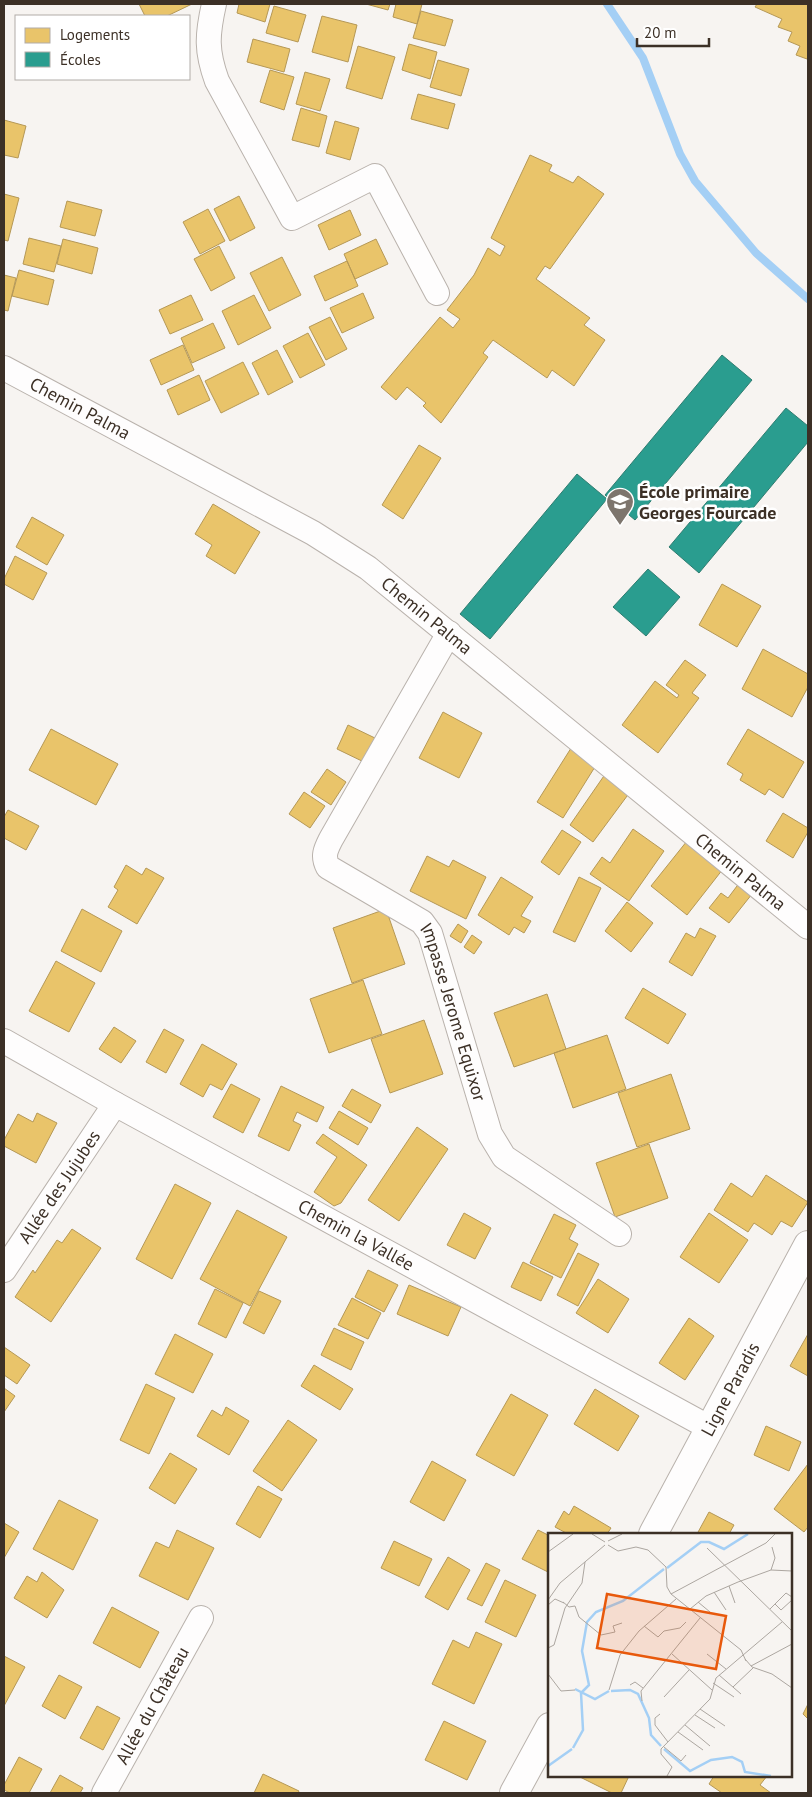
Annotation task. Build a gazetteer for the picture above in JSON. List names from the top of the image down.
{
  "streets": {
    "main road": ["Ligne Paradis"],
    "street": [
      "Chemin Palma",
      "Impasse Jerome Equixor",
      "Allée des Jujubes",
      "Chemin la Vallée",
      "Allée du Château"
    ]
  },
  "crossings": [
    ["Chemin Palma", "Impasse Jerome Equixor"],
    ["Allée des Jujubes", "Chemin la Vallée"],
    ["Chemin la Vallée", "Ligne Paradis"]
  ],
  "places": {
    "school or university": ["École primaire Georges Fourcade"]
  },
  "legend": ["Logements", "Écoles"],
  "scale_bar": "20 m"
}
